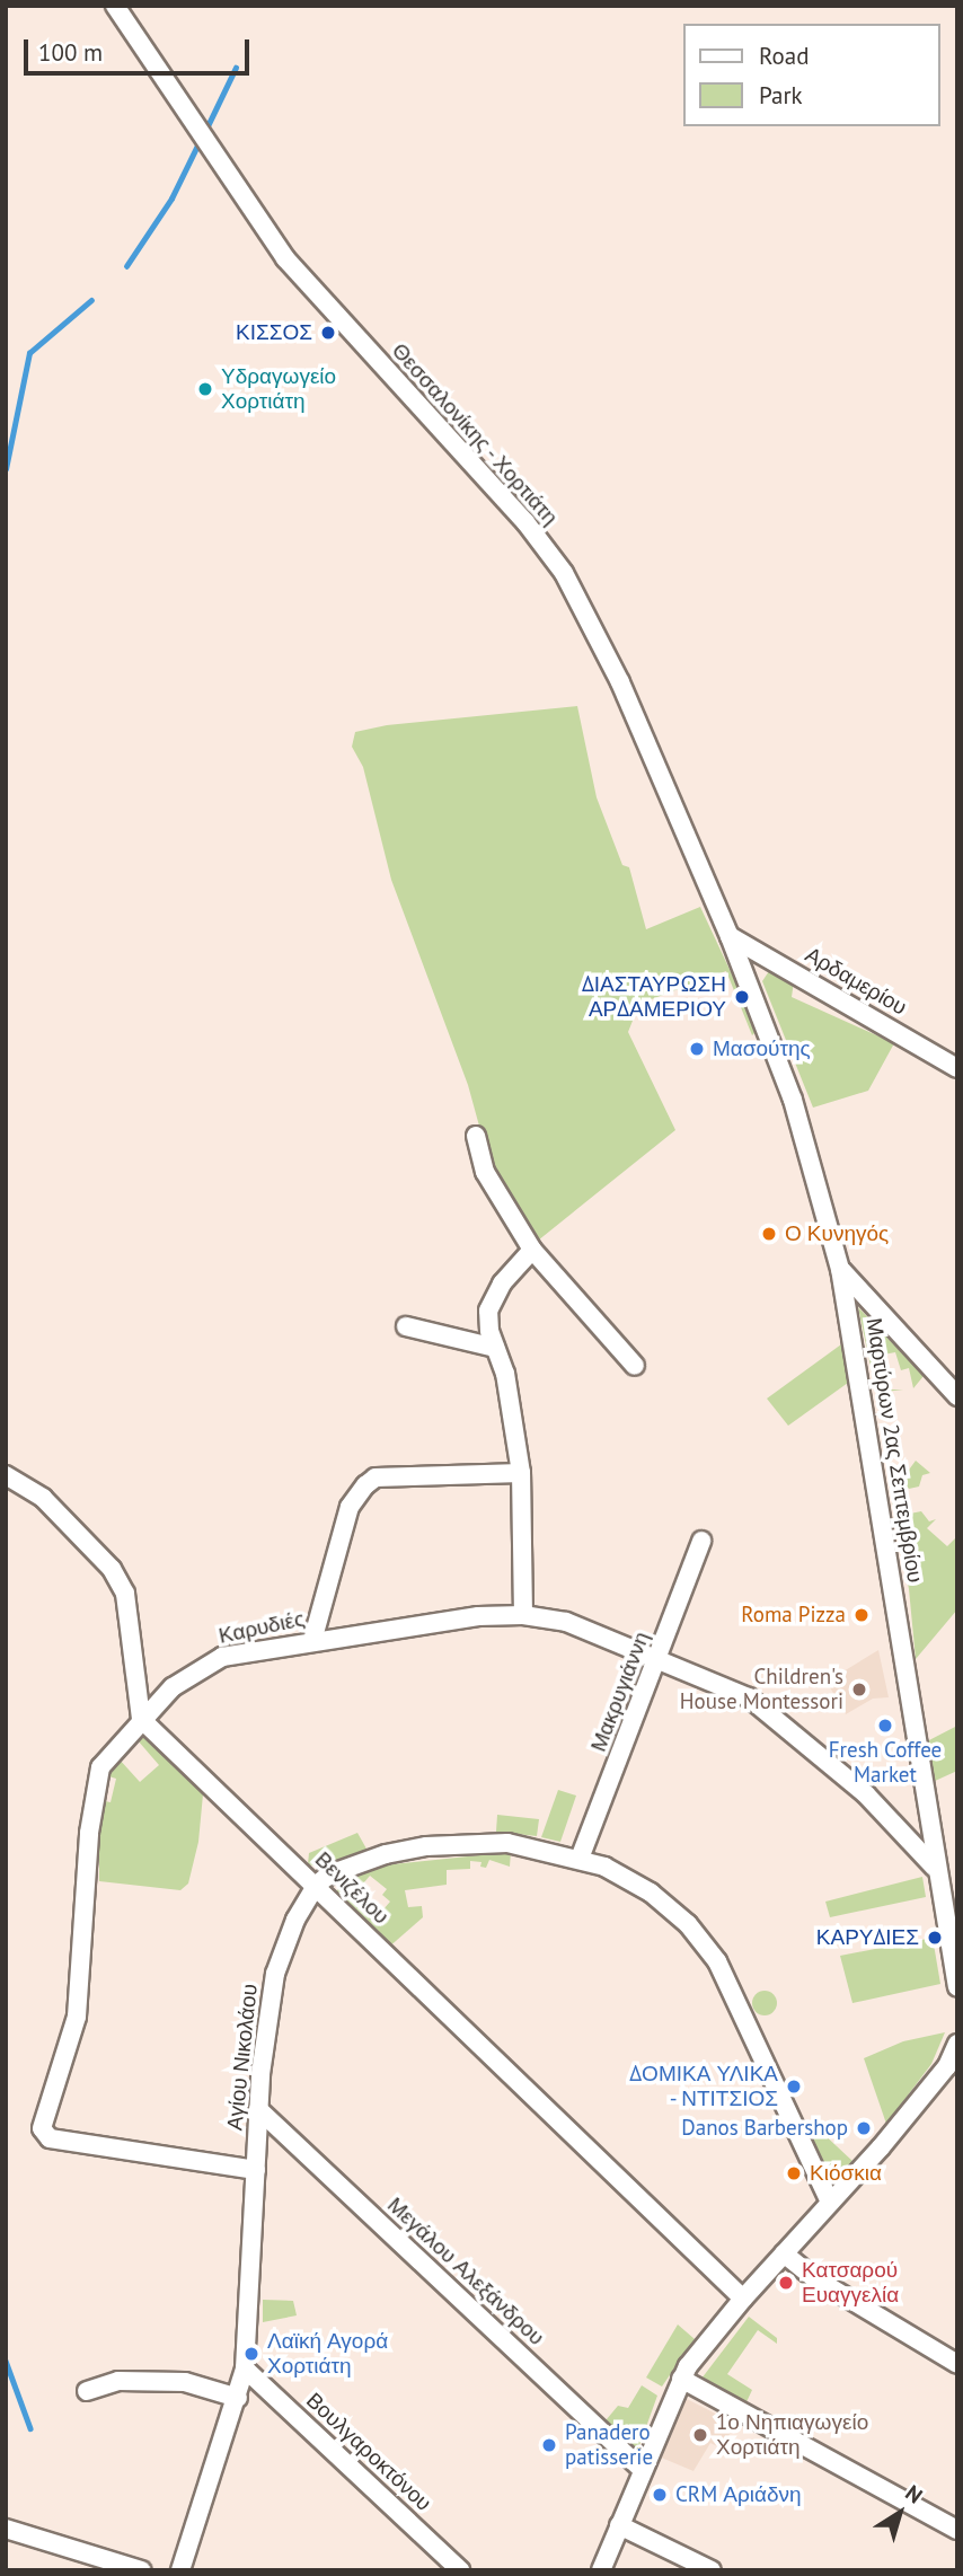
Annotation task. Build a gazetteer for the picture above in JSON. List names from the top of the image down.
{
  "streets": {
    "street": [
      "Θεσσαλονίκης - Χορτιάτη",
      "Αρδαμερίου",
      "Μαρτύρων 2ας Σεπτεμβρίου",
      "Καρυδιές",
      "Μακρυγιάννη",
      "Βενιζέλου",
      "Αγίου Νικολάου",
      "Μεγάλου Αλεξάνδρου",
      "Βουλγαροκτόνου"
    ]
  },
  "crossings": [
    ["Θεσσαλονίκης - Χορτιάτη", "Αρδαμερίου"],
    ["Θεσσαλονίκης - Χορτιάτη", "Μαρτύρων 2ας Σεπτεμβρίου"],
    ["Αρδαμερίου", "Μαρτύρων 2ας Σεπτεμβρίου"],
    ["Μαρτύρων 2ας Σεπτεμβρίου", "Καρυδιές"],
    ["Καρυδιές", "Μακρυγιάννη"],
    ["Καρυδιές", "Βενιζέλου"],
    ["Καρυδιές", "Αγίου Νικολάου"],
    ["Μακρυγιάννη", "Αγίου Νικολάου"],
    ["Βενιζέλου", "Αγίου Νικολάου"],
    ["Αγίου Νικολάου", "Μεγάλου Αλεξάνδρου"],
    ["Αγίου Νικολάου", "Βουλγαροκτόνου"]
  ],
  "places": [
    "ΚΙΣΣΟΣ",
    "Υδραγωγείο Χορτιάτη",
    "ΔΙΑΣΤΑΥΡΩΣΗ ΑΡΔΑΜΕΡΙΟΥ",
    "Μασούτης",
    "Ο Κυνηγός",
    "Roma Pizza",
    "Children's House Montessori",
    "Fresh Coffee Market",
    "ΚΑΡΥΔΙΕΣ",
    "ΔΟΜΙΚΑ ΥΛΙΚΑ - ΝΤΙΤΣΙΟΣ",
    "Danos Barbershop",
    "Κιόσκια",
    "Κατσαρού Ευαγγελία",
    "Λαϊκή Αγορά Χορτιάτη",
    "1ο Νηπιαγωγείο Χορτιάτη",
    "Panadero patisserie",
    "CRM Αριάδνη"
  ],
  "legend": ["Road", "Park"],
  "scale_bar": "100 m",
  "north": "top right"
}
